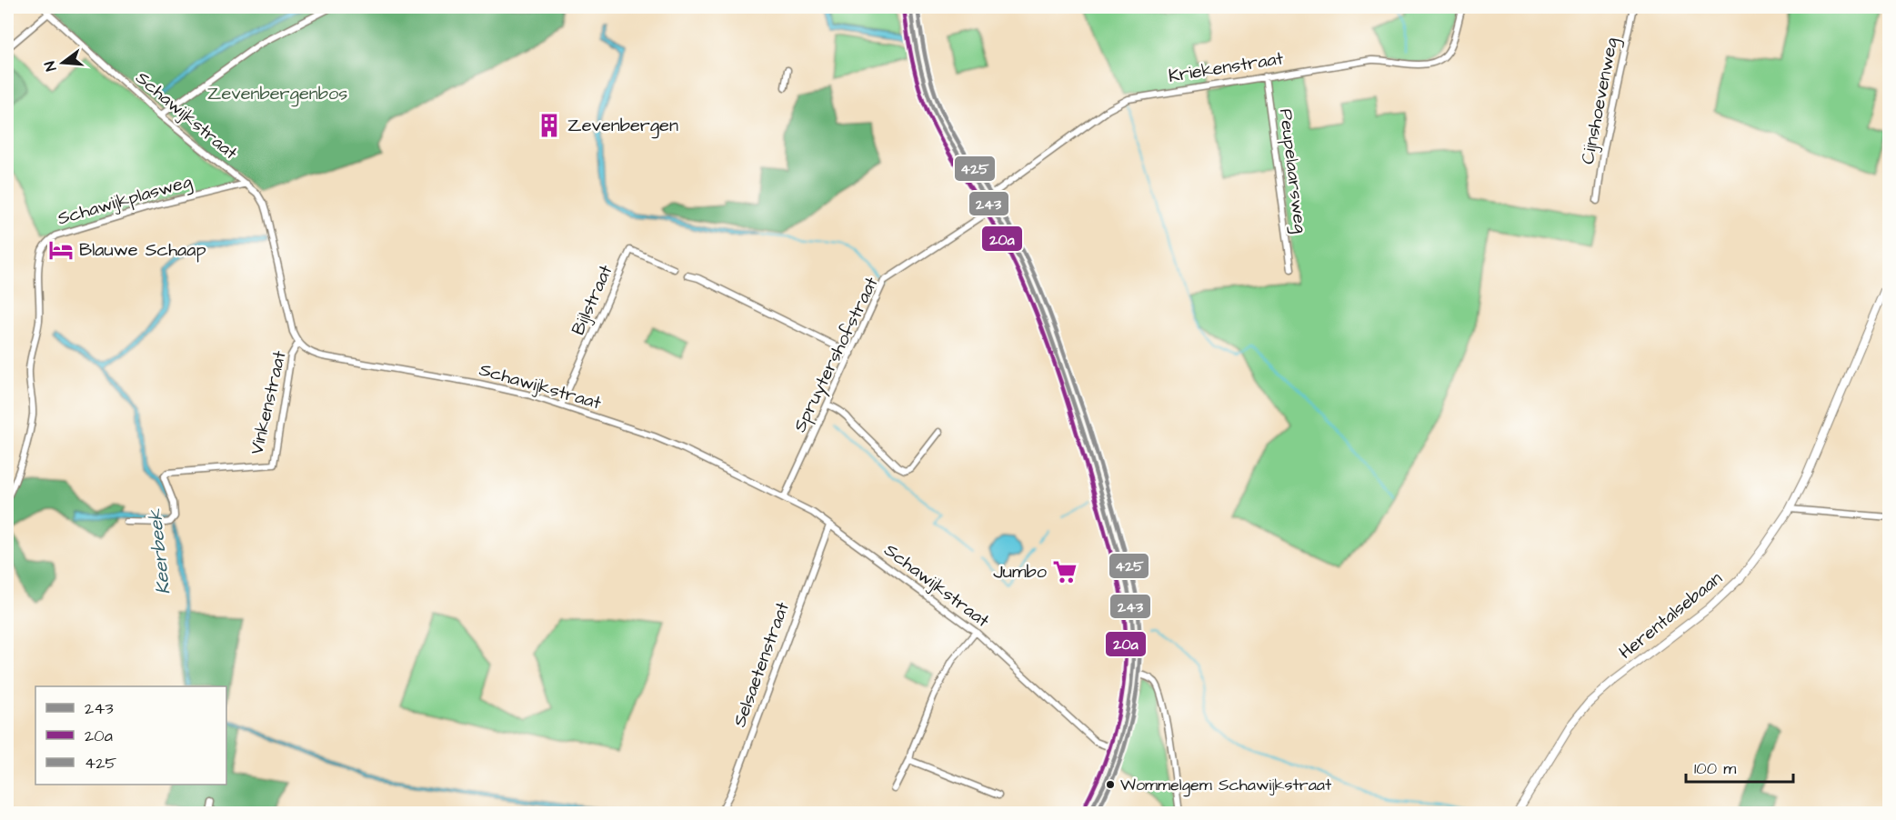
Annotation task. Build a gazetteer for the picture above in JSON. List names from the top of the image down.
{
  "streets": {
    "street": [
      "Kriekenstraat",
      "Cijnshoevenweg",
      "Schawijkstraat",
      "Peupelaarsweg",
      "Schawijkplasweg",
      "Bijlstraat",
      "Spruytershofstraat",
      "Vinkenstraat",
      "Herentalsebaan",
      "Selsaetenstraat"
    ]
  },
  "crossings": [
    ["Kriekenstraat", "Peupelaarsweg"],
    ["Schawijkstraat", "Schawijkplasweg"],
    ["Schawijkstraat", "Bijlstraat"],
    ["Schawijkstraat", "Spruytershofstraat"],
    ["Schawijkstraat", "Vinkenstraat"],
    ["Schawijkstraat", "Selsaetenstraat"]
  ],
  "water": ["Keerbeek"],
  "parks": ["Zevenbergenbos"],
  "places": {
    "building": ["Zevenbergen"],
    "hotel": ["Blauwe Schaap"],
    "supermarket": ["Jumbo"],
    "other": ["Wommelgem Schawijkstraat"]
  },
  "lines": ["transit line 243", "transit line 425", "transit line 20a"],
  "legend": ["243", "20a", "425"],
  "scale_bar": "100 m",
  "north": "left"
}
